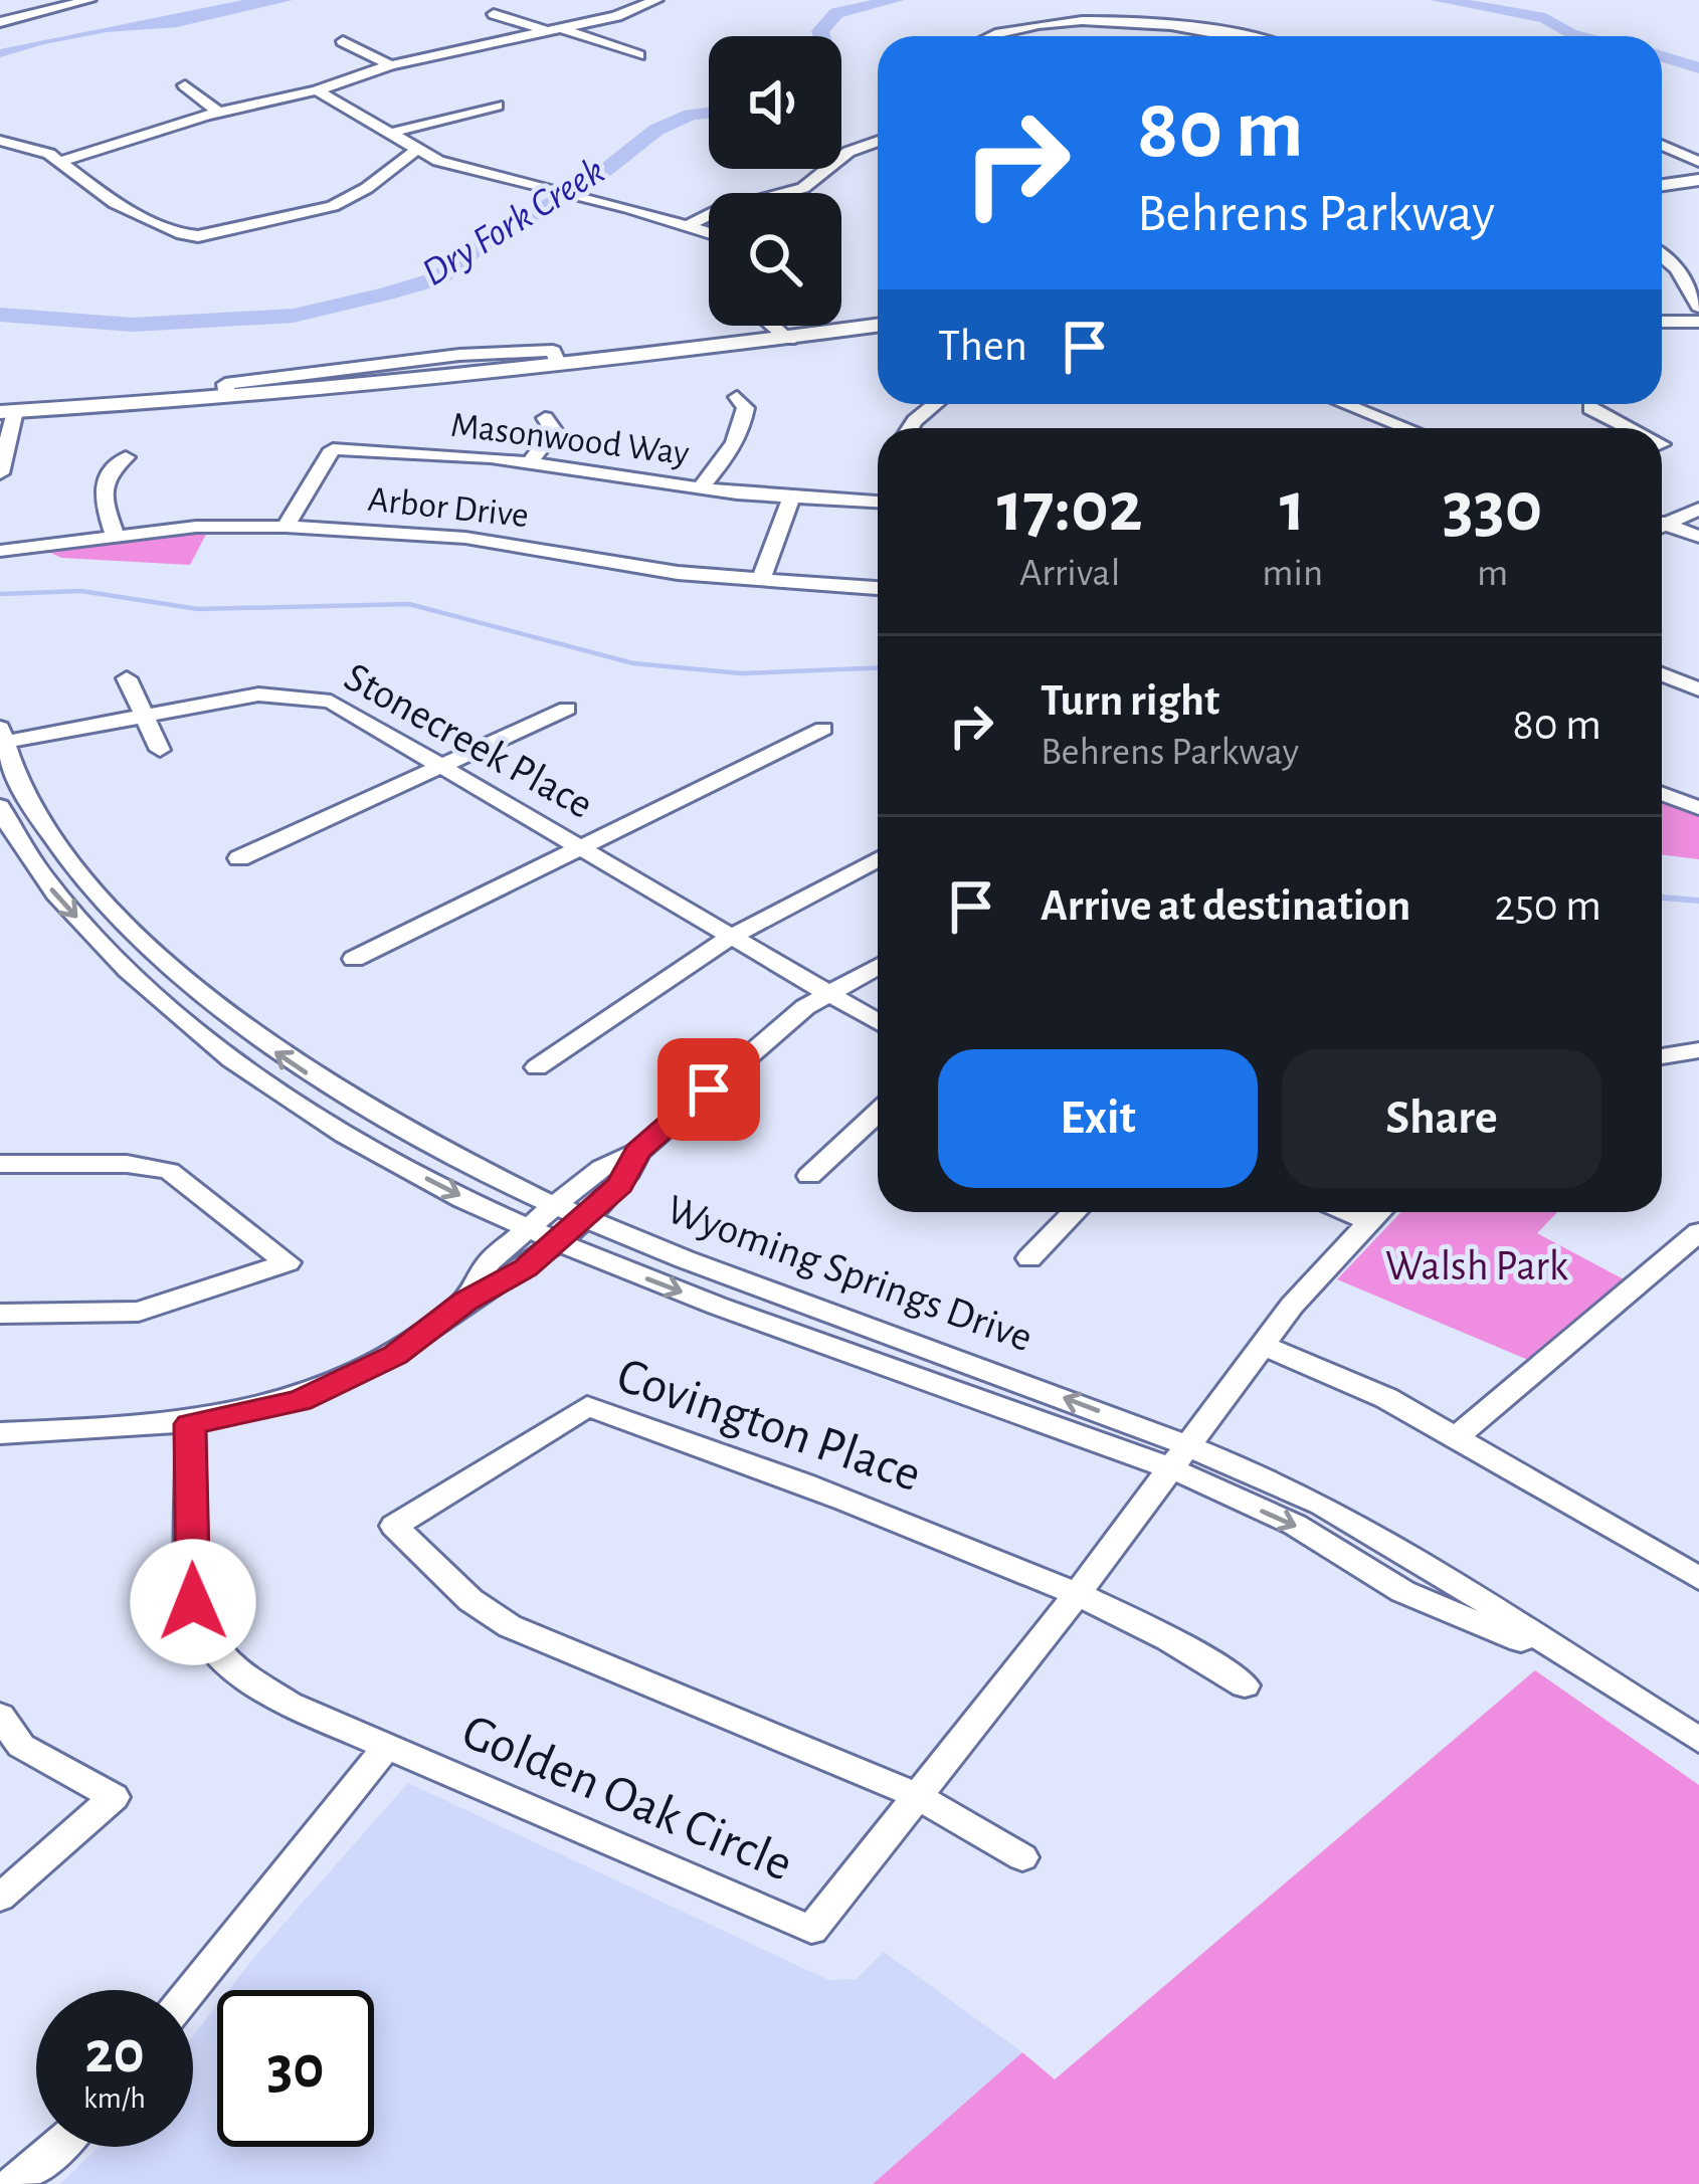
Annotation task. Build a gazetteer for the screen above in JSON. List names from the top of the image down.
{
  "streets": {
    "street": [
      "Masonwood Way",
      "Arbor Drive",
      "Stonecreek Place",
      "Wyoming Springs Drive",
      "Covington Place",
      "Golden Oak Circle"
    ]
  },
  "crossings": [
    ["Masonwood Way", "Arbor Drive"],
    ["Stonecreek Place", "Wyoming Springs Drive"],
    ["Wyoming Springs Drive", "Golden Oak Circle"],
    ["Covington Place", "Golden Oak Circle"]
  ],
  "water": ["Dry Fork Creek"],
  "parks": ["Walsh Park"],
  "page": {
    "turn": ["80 m", "Behrens Parkway"],
    "then": "Then",
    "eta": [
      "17:02",
      "Arrival",
      "1",
      "min",
      "330",
      "m"
    ],
    "list": [
      {
        "name": "Turn right",
        "note": "Behrens Parkway",
        "value": "80 m"
      },
      {
        "name": "Arrive at destination",
        "value": "250 m"
      }
    ],
    "buttons": ["Exit", "Share"],
    "speed": "20 km/h",
    "limit": "30"
  }
}
